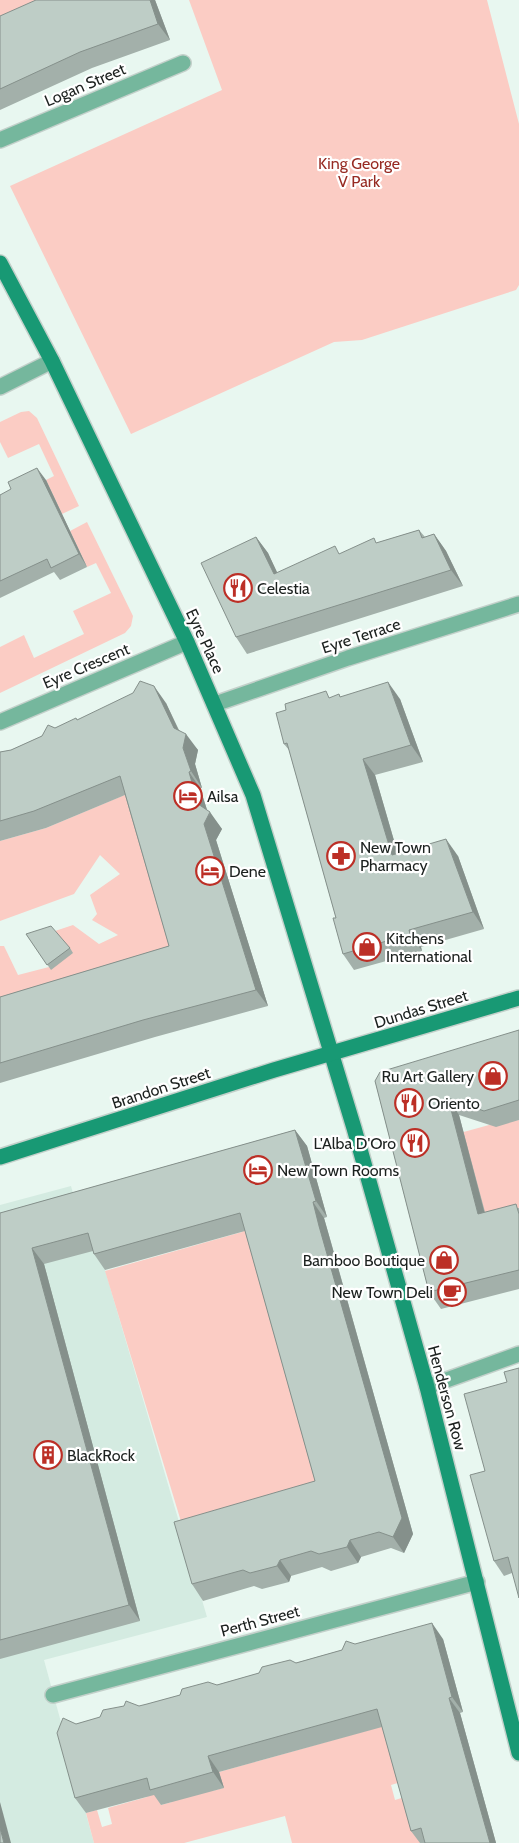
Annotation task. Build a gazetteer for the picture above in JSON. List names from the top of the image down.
{
  "streets": {
    "main road": [
      "Eyre Place",
      "Dundas Street",
      "Brandon Street",
      "Henderson Row"
    ],
    "street": [
      "Logan Street",
      "Eyre Terrace",
      "Eyre Crescent",
      "Perth Street"
    ]
  },
  "crossings": [
    ["Eyre Terrace", "Eyre Place"],
    ["Eyre Place", "Eyre Crescent"],
    ["Eyre Place", "Dundas Street"],
    ["Eyre Place", "Brandon Street"],
    ["Eyre Place", "Henderson Row"],
    ["Dundas Street", "Brandon Street"],
    ["Dundas Street", "Henderson Row"],
    ["Brandon Street", "Henderson Row"],
    ["Henderson Row", "Perth Street"]
  ],
  "parks": ["King George V Park"],
  "places": {
    "restaurant": ["Celestia", "Oriento", "L'Alba D'Oro"],
    "hotel": ["Ailsa", "Dene", "New Town Rooms"],
    "pharmacy": ["New Town Pharmacy"],
    "shop": ["Kitchens International", "Ru Art Gallery", "Bamboo Boutique"],
    "cafe": ["New Town Deli"],
    "building": ["BlackRock"]
  }
}
